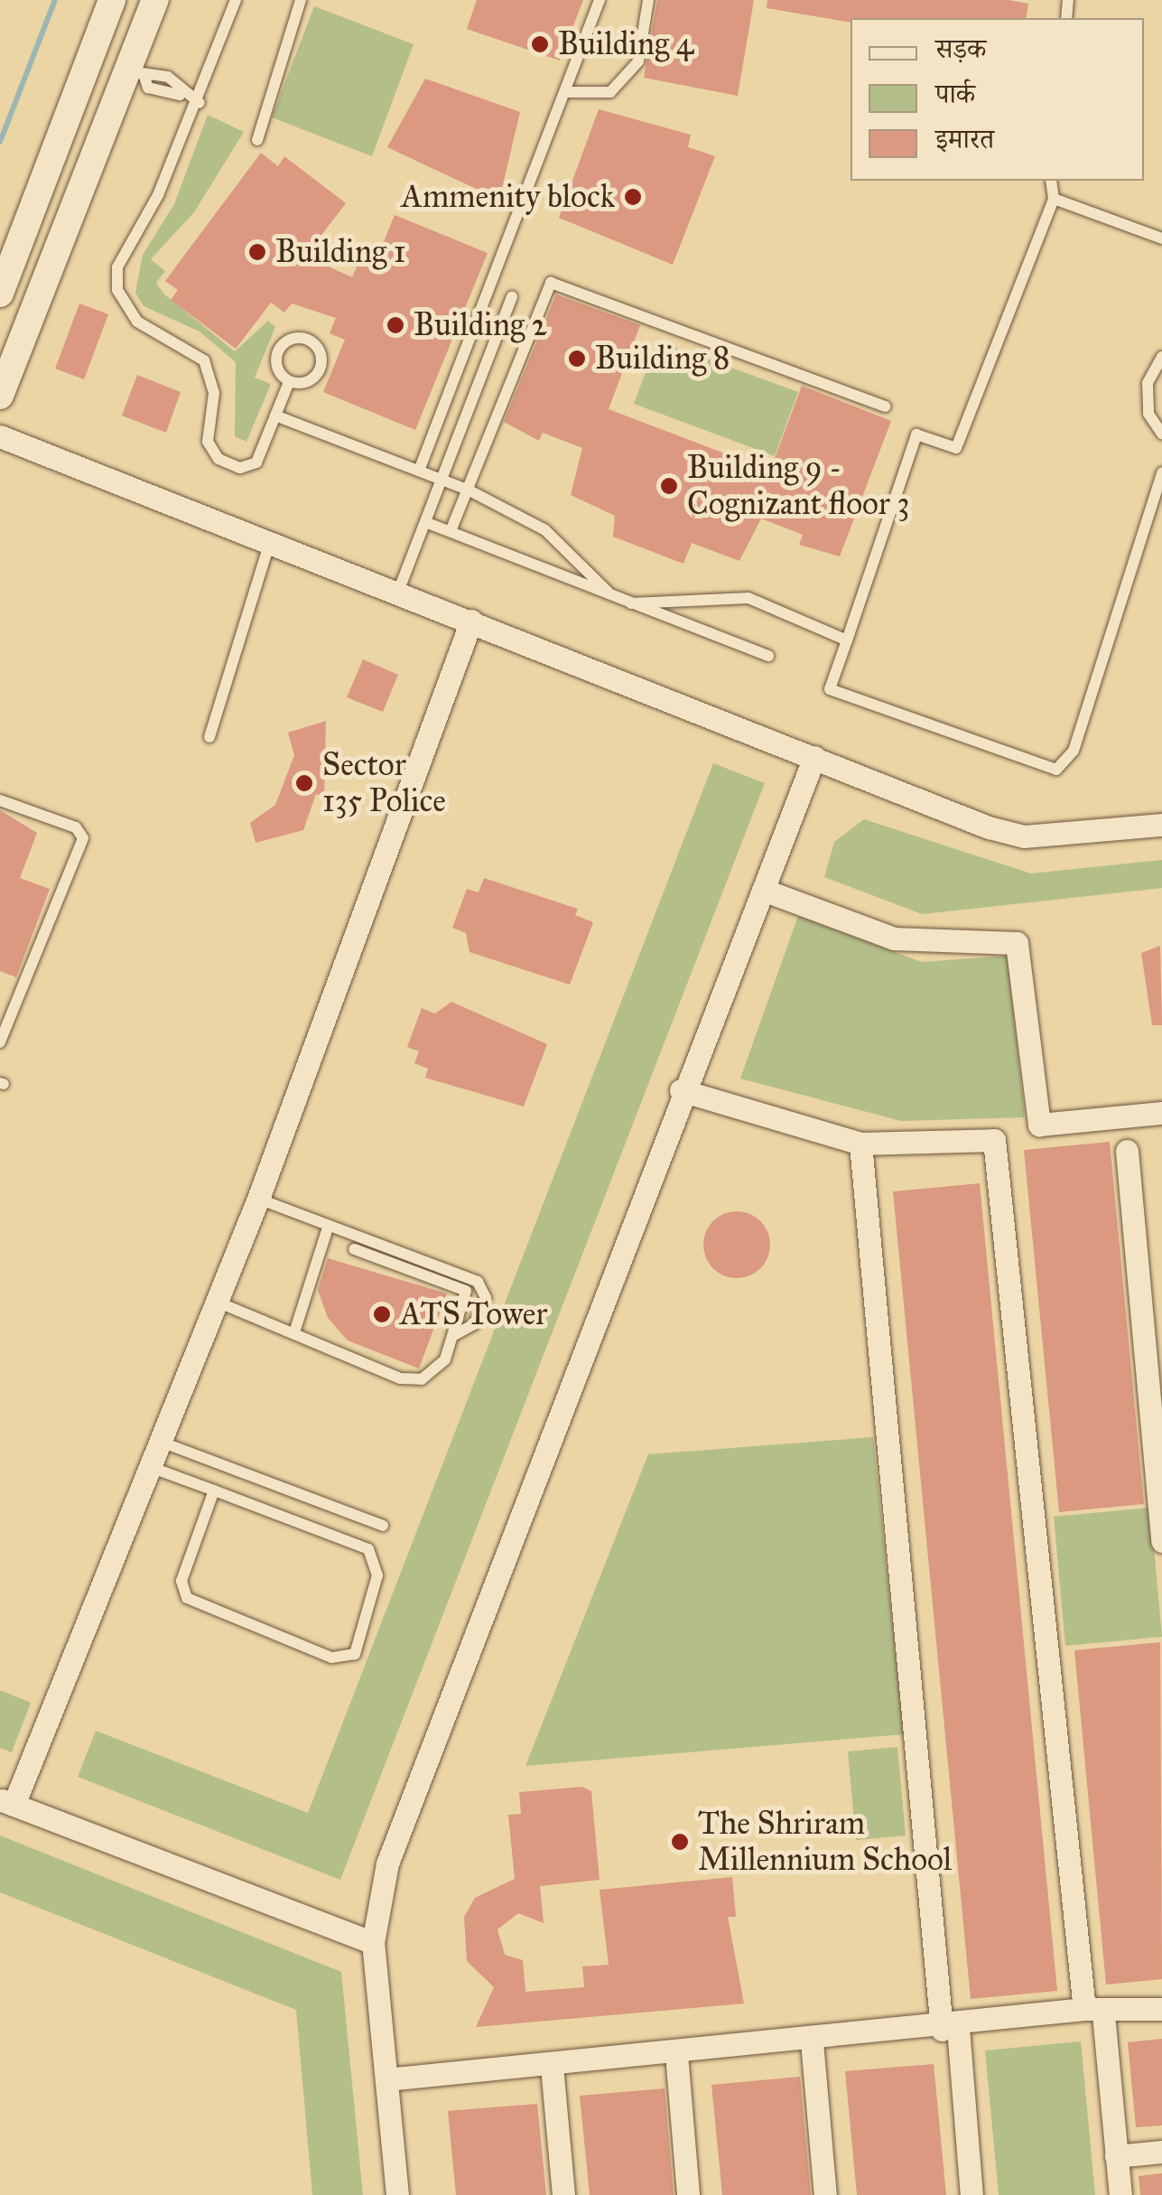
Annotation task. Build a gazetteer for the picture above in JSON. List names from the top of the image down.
{
  "places": [
    "Building 4",
    "Ammenity block",
    "Building 1",
    "Building 2",
    "Building 8",
    "Building 9 - Cognizant floor 3",
    "Sector 135 Police",
    "ATS Tower",
    "The Shriram Millennium School"
  ],
  "legend": ["सड़क", "पार्क", "इमारत"]
}
